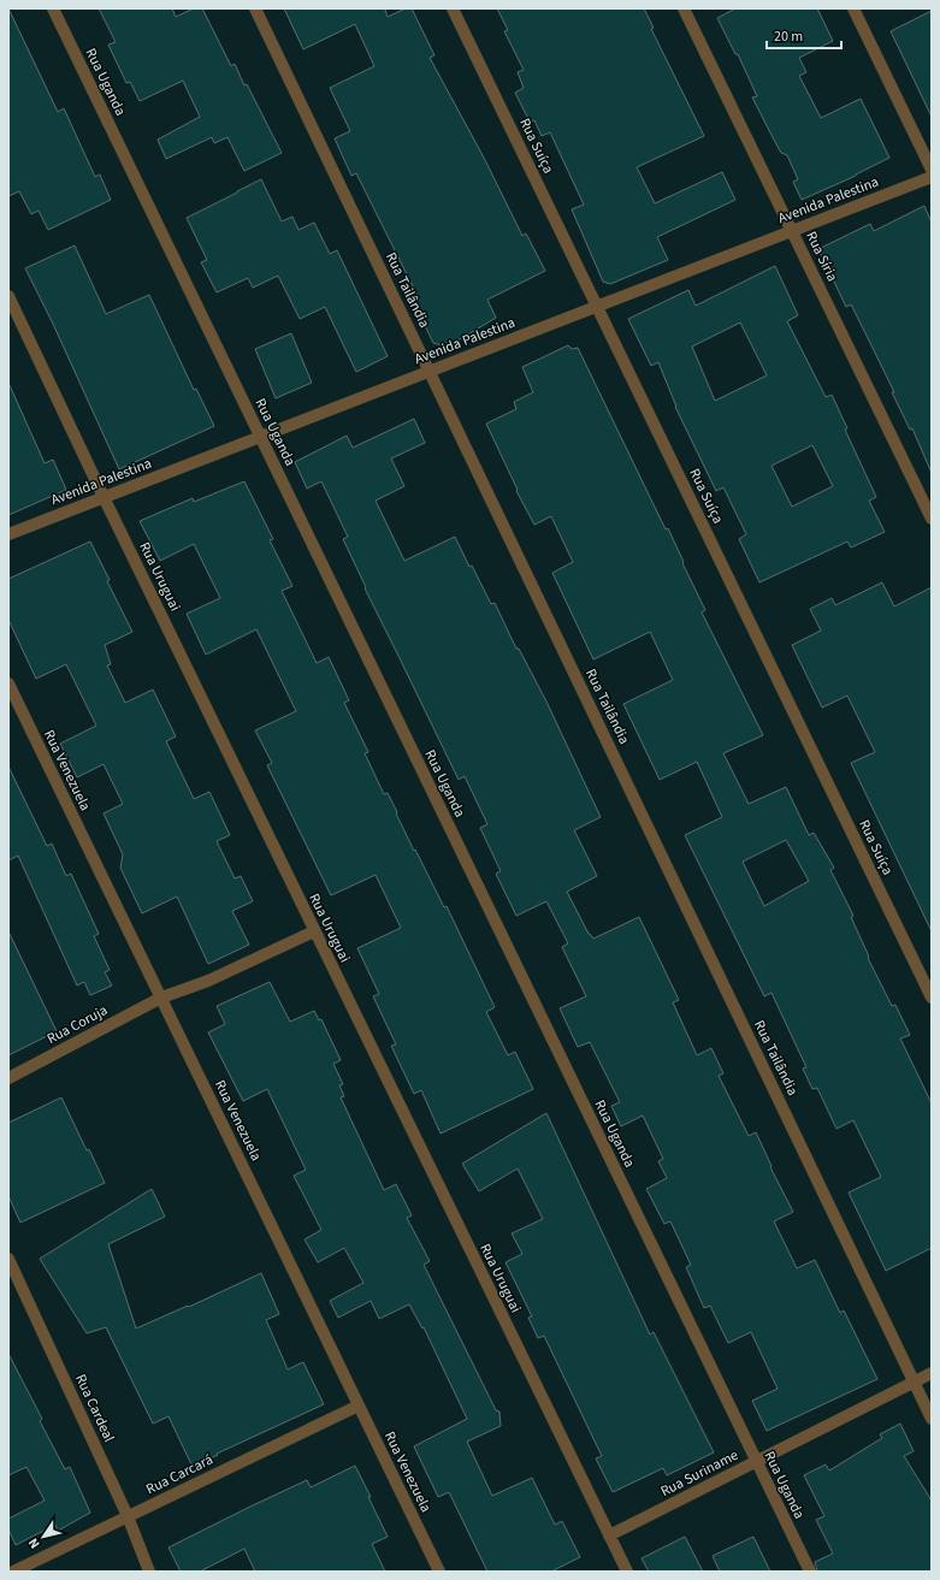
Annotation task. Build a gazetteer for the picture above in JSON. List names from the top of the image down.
{
  "streets": {
    "street": [
      "Rua Uganda",
      "Rua Suíça",
      "Avenida Palestina",
      "Rua Síria",
      "Rua Tailândia",
      "Rua Uruguai",
      "Rua Venezuela",
      "Rua Coruja",
      "Rua Cardeal",
      "Rua Suriname",
      "Rua Carcará"
    ]
  },
  "crossings": [
    ["Rua Uganda", "Avenida Palestina"],
    ["Rua Uganda", "Rua Suriname"],
    ["Rua Suíça", "Avenida Palestina"],
    ["Avenida Palestina", "Rua Síria"],
    ["Avenida Palestina", "Rua Tailândia"],
    ["Avenida Palestina", "Rua Uruguai"],
    ["Rua Tailândia", "Rua Suriname"],
    ["Rua Uruguai", "Rua Coruja"],
    ["Rua Uruguai", "Rua Suriname"],
    ["Rua Venezuela", "Rua Coruja"],
    ["Rua Venezuela", "Rua Carcará"],
    ["Rua Cardeal", "Rua Carcará"]
  ],
  "scale_bar": "20 m",
  "north": "bottom left"
}
